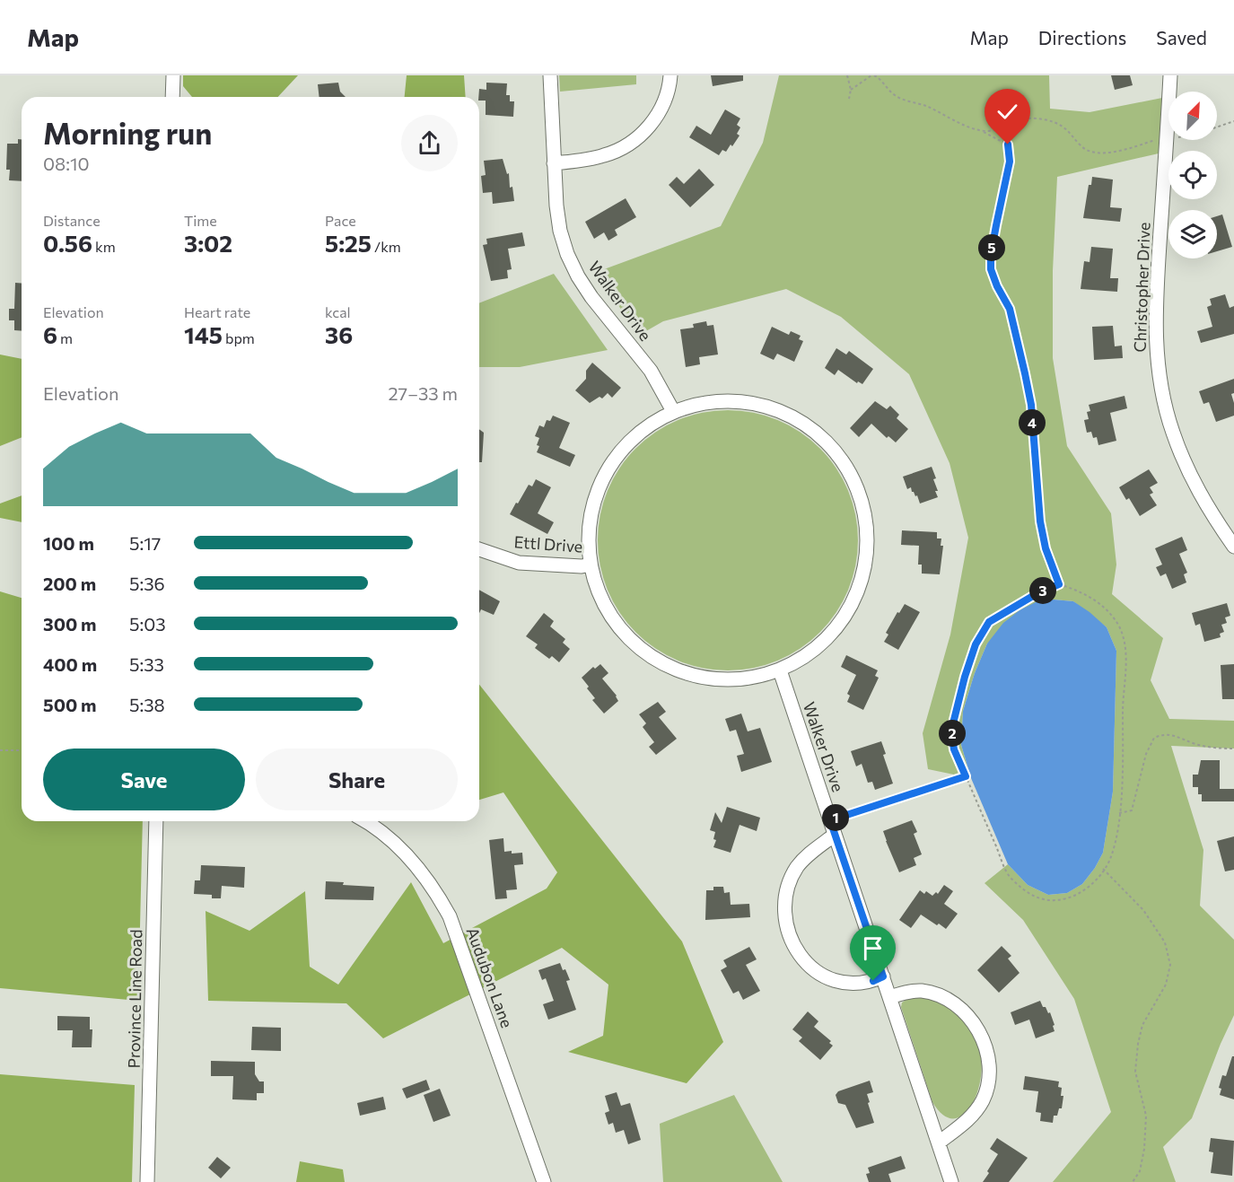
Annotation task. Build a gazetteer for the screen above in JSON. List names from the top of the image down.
{
  "streets": {
    "street": [
      "Christopher Drive",
      "Walker Drive",
      "Ettl Drive",
      "Audubon Lane",
      "Province Line Road"
    ]
  },
  "north": "top right",
  "page": {
    "header": "Map",
    "nav": ["Map", "Directions", "Saved"],
    "heading": ["Morning run", "08:10"],
    "stats": [
      ["Distance", "0.56 km"],
      ["Time", "3:02"],
      ["Pace", "5:25 /km"],
      ["Elevation", "6 m"],
      ["Heart rate", "145 bpm"],
      ["kcal", "36"]
    ],
    "pins": [
      "5",
      "4",
      "3",
      "2",
      "1"
    ],
    "chart": ["Elevation", "27–33 m"],
    "list": [
      {
        "name": "100 m",
        "note": "5:17"
      },
      {
        "name": "200 m",
        "note": "5:36"
      },
      {
        "name": "300 m",
        "note": "5:03"
      },
      {
        "name": "400 m",
        "note": "5:33"
      },
      {
        "name": "500 m",
        "note": "5:38"
      }
    ],
    "buttons": ["Save", "Share"]
  }
}
